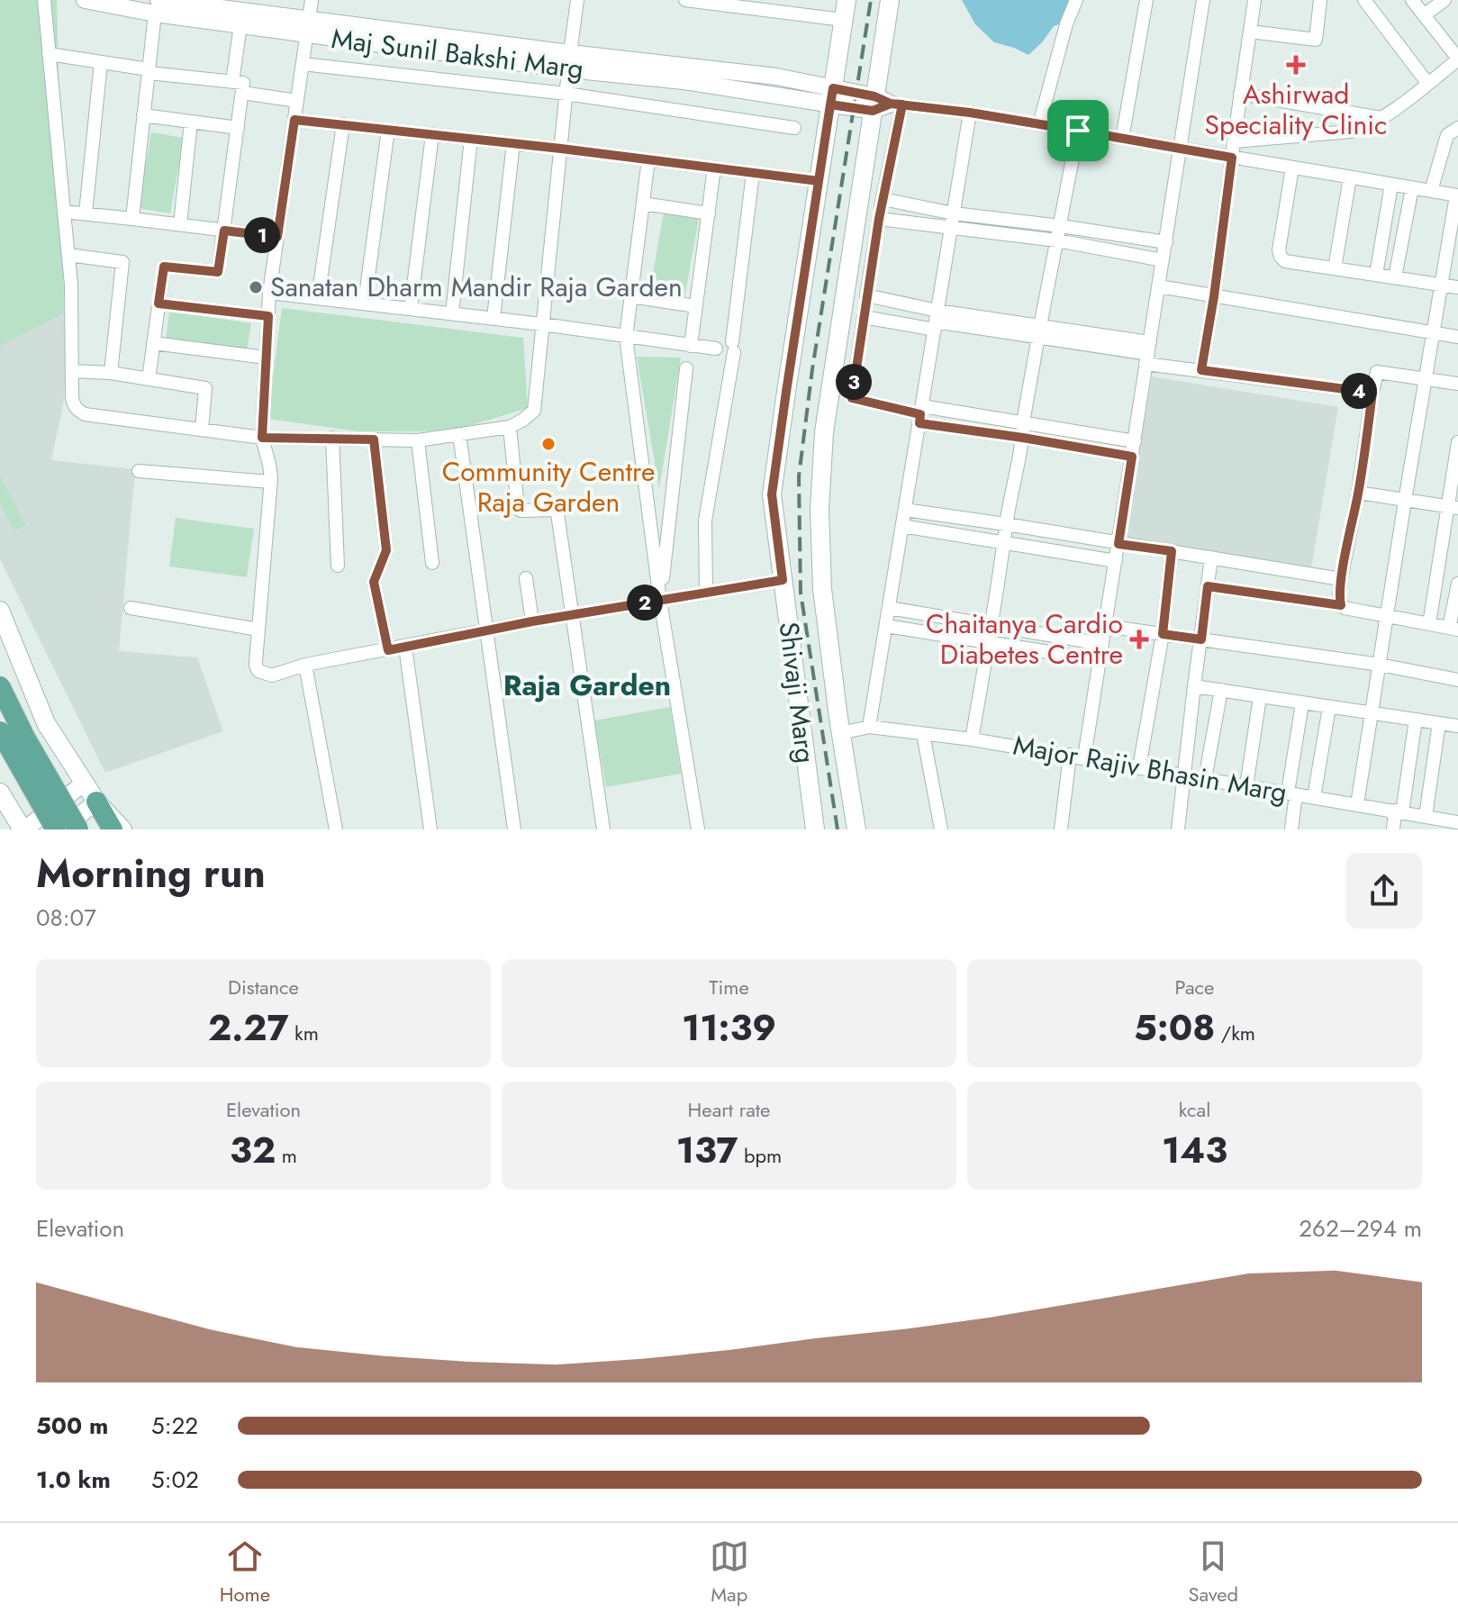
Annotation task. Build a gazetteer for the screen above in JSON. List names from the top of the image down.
{
  "streets": {
    "main road": ["Shivaji Marg"],
    "street": ["Maj Sunil Bakshi Marg", "Major Rajiv Bhasin Marg"]
  },
  "crossings": [
    ["Maj Sunil Bakshi Marg", "Shivaji Marg"],
    ["Shivaji Marg", "Major Rajiv Bhasin Marg"]
  ],
  "districts": ["Raja Garden"],
  "places": {
    "health": ["Ashirwad Speciality Clinic", "Chaitanya Cardio Diabetes Centre"],
    "other": ["Sanatan Dharm Mandir Raja Garden", "Community Centre Raja Garden"]
  },
  "page": {
    "pins": [
      "1",
      "3",
      "4",
      "2"
    ],
    "heading": ["Morning run", "08:07"],
    "stats": [
      ["Distance", "2.27 km"],
      ["Time", "11:39"],
      ["Pace", "5:08 /km"],
      ["Elevation", "32 m"],
      ["Heart rate", "137 bpm"],
      ["kcal", "143"]
    ],
    "chart": ["Elevation", "262–294 m"],
    "list": [
      {
        "name": "500 m",
        "note": "5:22"
      },
      {
        "name": "1.0 km",
        "note": "5:02"
      }
    ],
    "tabs": ["Home", "Map", "Saved"]
  }
}
